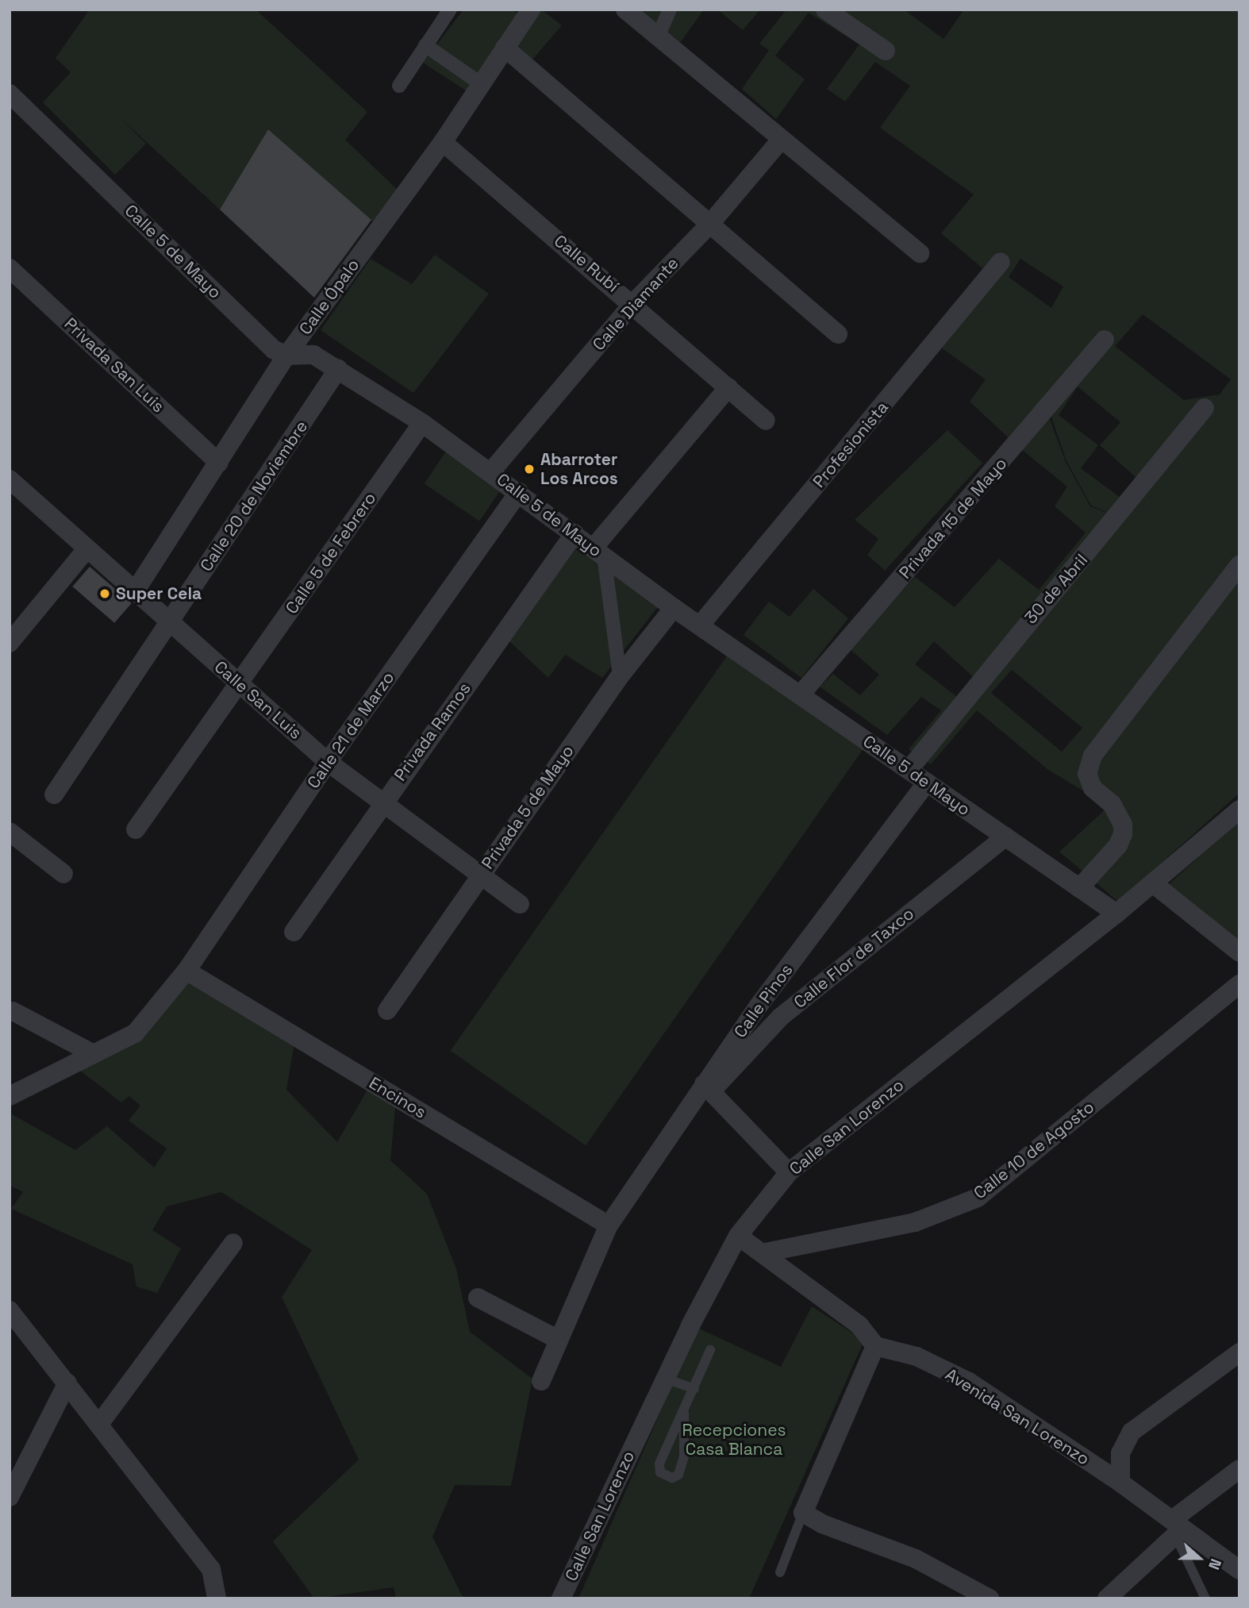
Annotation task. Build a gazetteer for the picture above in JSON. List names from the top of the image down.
{
  "streets": {
    "street": [
      "Calle 5 de Mayo",
      "Calle Rubí",
      "Calle Ópalo",
      "Calle Diamante",
      "Privada San Luis",
      "Profesionista",
      "Calle 20 de Noviembre",
      "Privada 15 de Mayo",
      "Calle 5 de Febrero",
      "30 de Abril",
      "Calle San Luis",
      "Calle 21 de Marzo",
      "Privada Ramos",
      "Privada 5 de Mayo",
      "Calle Flor de Taxco",
      "Calle Pinos",
      "Encinos",
      "Calle San Lorenzo",
      "Calle 10 de Agosto",
      "Avenida San Lorenzo"
    ]
  },
  "crossings": [
    ["Calle 5 de Mayo", "Calle Ópalo"],
    ["Calle 5 de Mayo", "Calle Diamante"],
    ["Calle 5 de Mayo", "Profesionista"],
    ["Calle 5 de Mayo", "Calle 20 de Noviembre"],
    ["Calle 5 de Mayo", "Privada 15 de Mayo"],
    ["Calle 5 de Mayo", "Calle 5 de Febrero"],
    ["Calle 5 de Mayo", "30 de Abril"],
    ["Calle 5 de Mayo", "Calle 21 de Marzo"],
    ["Calle 5 de Mayo", "Privada Ramos"],
    ["Calle 5 de Mayo", "Privada 5 de Mayo"],
    ["Calle 5 de Mayo", "Calle Flor de Taxco"],
    ["Calle 5 de Mayo", "Calle Pinos"],
    ["Calle 5 de Mayo", "Calle San Lorenzo"],
    ["Calle Rubí", "Calle Ópalo"],
    ["Calle Rubí", "Calle Diamante"],
    ["Calle Ópalo", "Privada San Luis"],
    ["Calle Ópalo", "Calle San Luis"],
    ["Calle 20 de Noviembre", "Calle San Luis"],
    ["Calle 5 de Febrero", "Calle San Luis"],
    ["Calle San Luis", "Calle 21 de Marzo"],
    ["Calle San Luis", "Privada Ramos"],
    ["Calle San Luis", "Privada 5 de Mayo"],
    ["Calle 21 de Marzo", "Encinos"],
    ["Calle Flor de Taxco", "Calle Pinos"],
    ["Calle Pinos", "Encinos"]
  ],
  "parks": ["Recepciones Casa Blanca"],
  "places": ["Abarroter Los Arcos", "Super Cela"],
  "north": "right"
}
